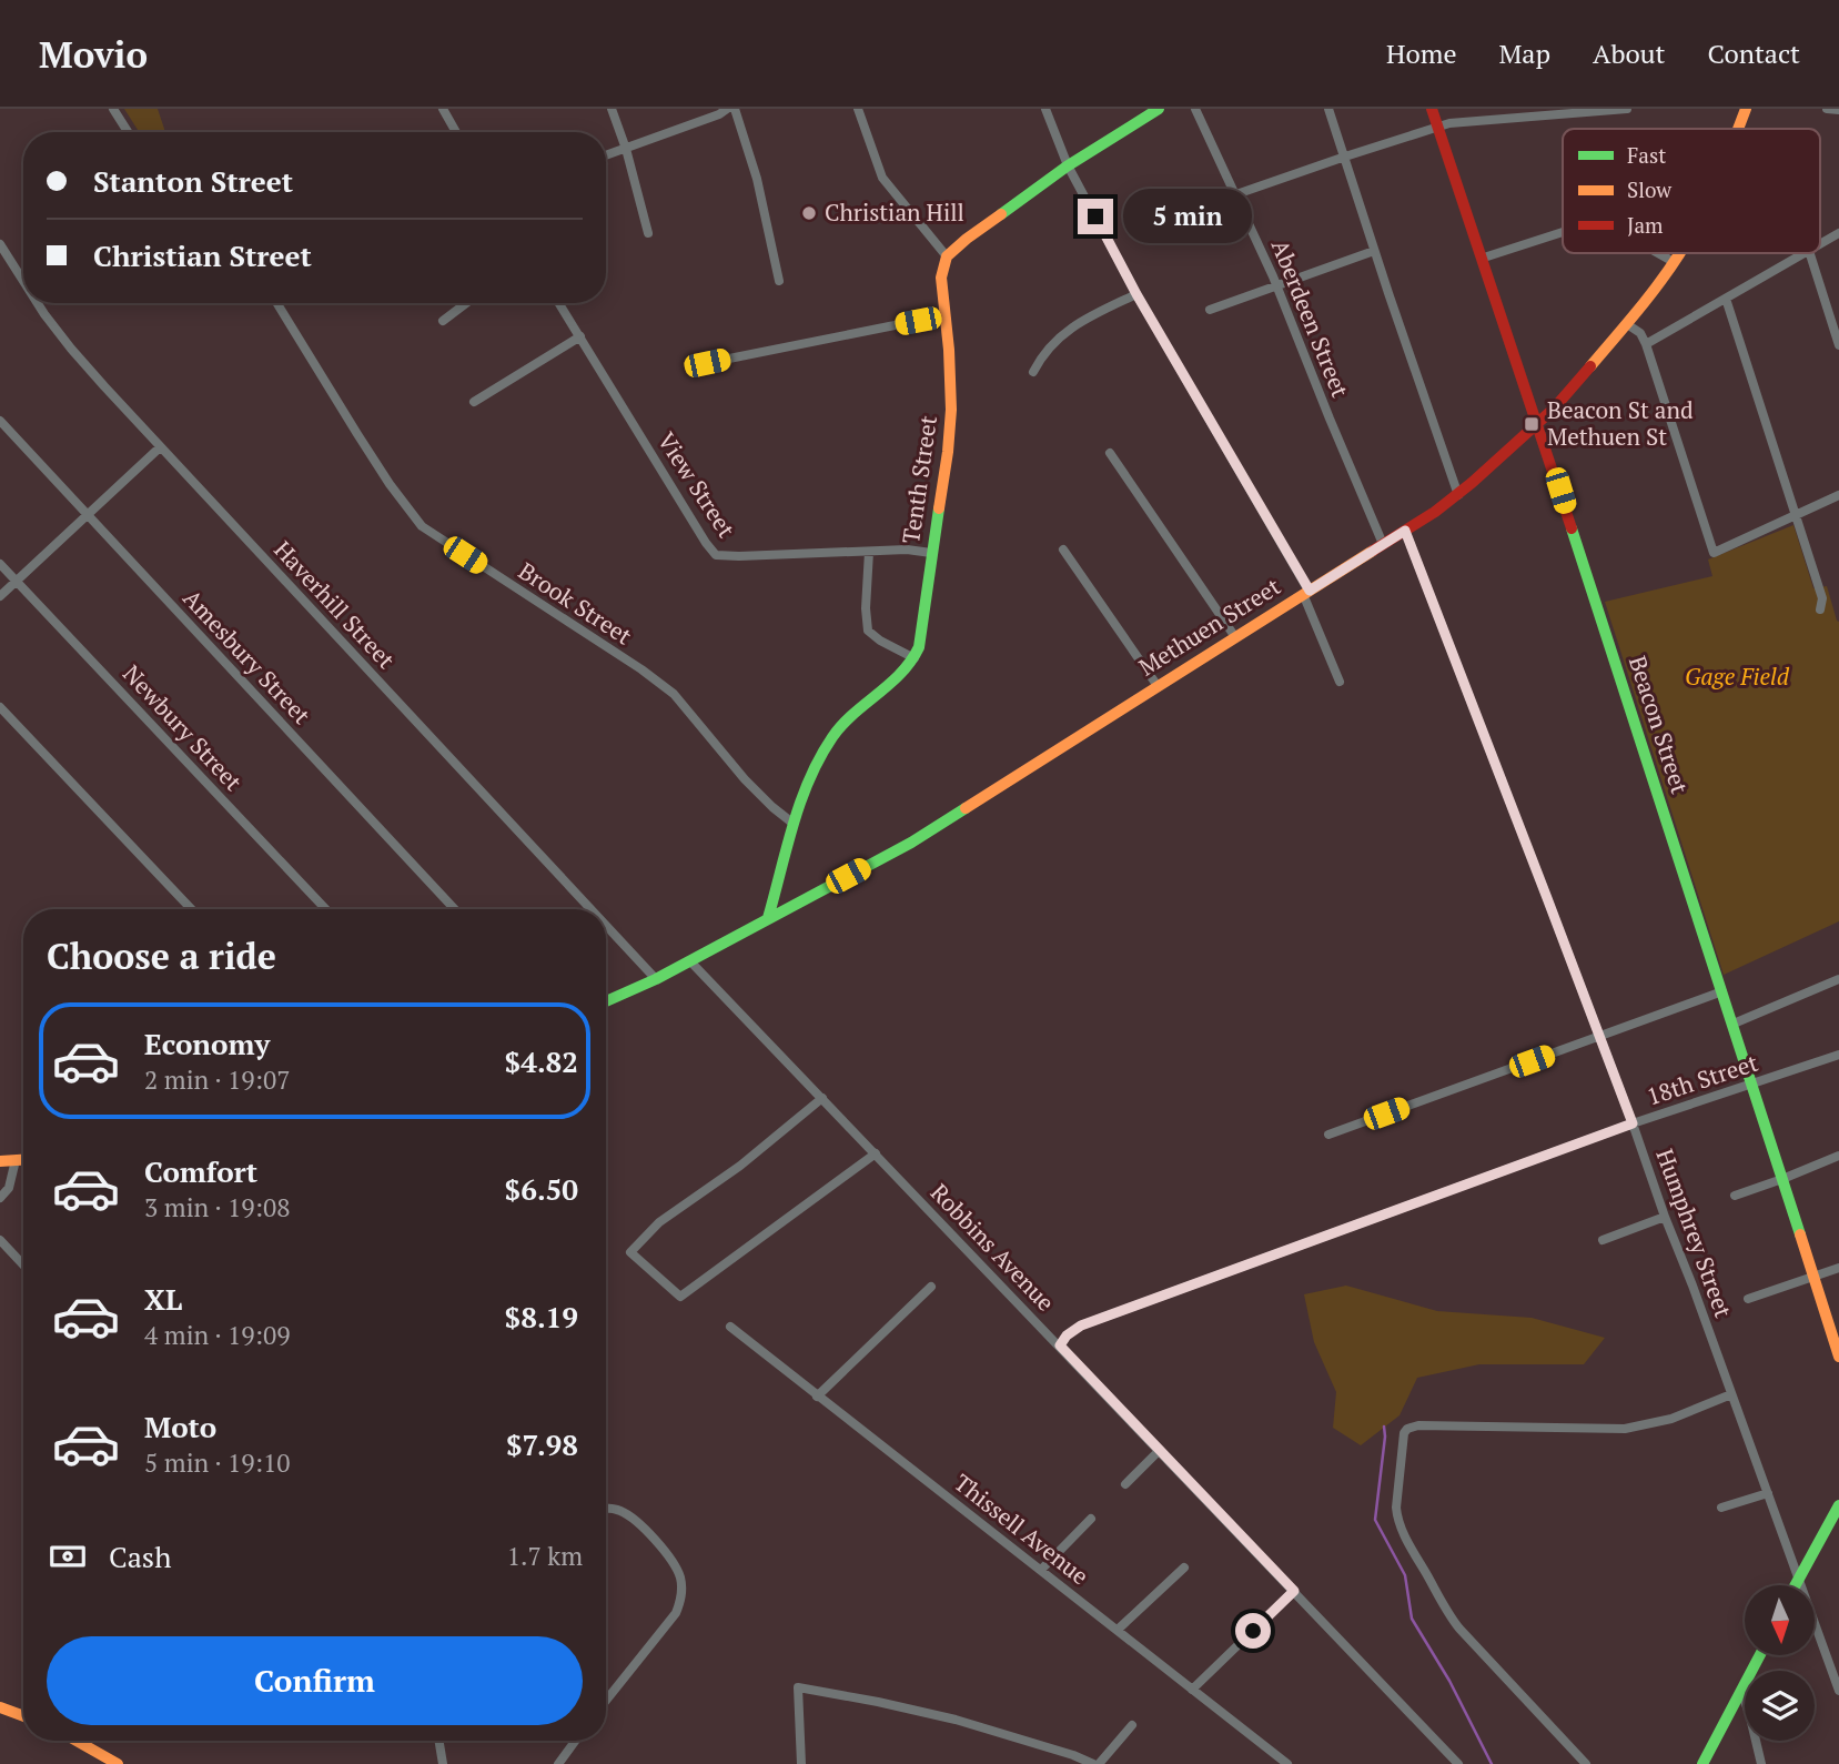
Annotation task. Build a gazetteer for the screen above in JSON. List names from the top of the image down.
{
  "streets": {
    "street": [
      "Aberdeen Street",
      "Tenth Street",
      "View Street",
      "Brook Street",
      "Haverhill Street",
      "Methuen Street",
      "Amesbury Street",
      "Beacon Street",
      "Newbury Street",
      "18th Street",
      "Humphrey Street",
      "Robbins Avenue",
      "Thissell Avenue"
    ]
  },
  "crossings": [
    ["Aberdeen Street", "Methuen Street"],
    ["Tenth Street", "View Street"],
    ["Haverhill Street", "Methuen Street"],
    ["Methuen Street", "Beacon Street"],
    ["Methuen Street", "Humphrey Street"],
    ["Methuen Street", "Robbins Avenue"],
    ["Beacon Street", "18th Street"],
    ["18th Street", "Humphrey Street"],
    ["18th Street", "Robbins Avenue"]
  ],
  "parks": ["Gage Field"],
  "places": {
    "other": ["Christian Hill"],
    "transit": ["Beacon St and Methuen St"]
  },
  "legend": ["Fast", "Slow", "Jam"],
  "north": "bottom",
  "page": {
    "header": "Movio",
    "nav": [
      "Home",
      "Map",
      "About",
      "Contact"
    ],
    "banner": ["Stanton Street", "Christian Street"],
    "bubble": "5 min",
    "heading": "Choose a ride",
    "list": [
      {
        "name": "Economy",
        "note": "2 min · 19:07",
        "value": "$4.82"
      },
      {
        "name": "Comfort",
        "note": "3 min · 19:08",
        "value": "$6.50"
      },
      {
        "name": "XL",
        "note": "4 min · 19:09",
        "value": "$8.19"
      },
      {
        "name": "Moto",
        "note": "5 min · 19:10",
        "value": "$7.98"
      }
    ],
    "pay": ["Cash", "1.7 km"],
    "buttons": "Confirm"
  }
}
